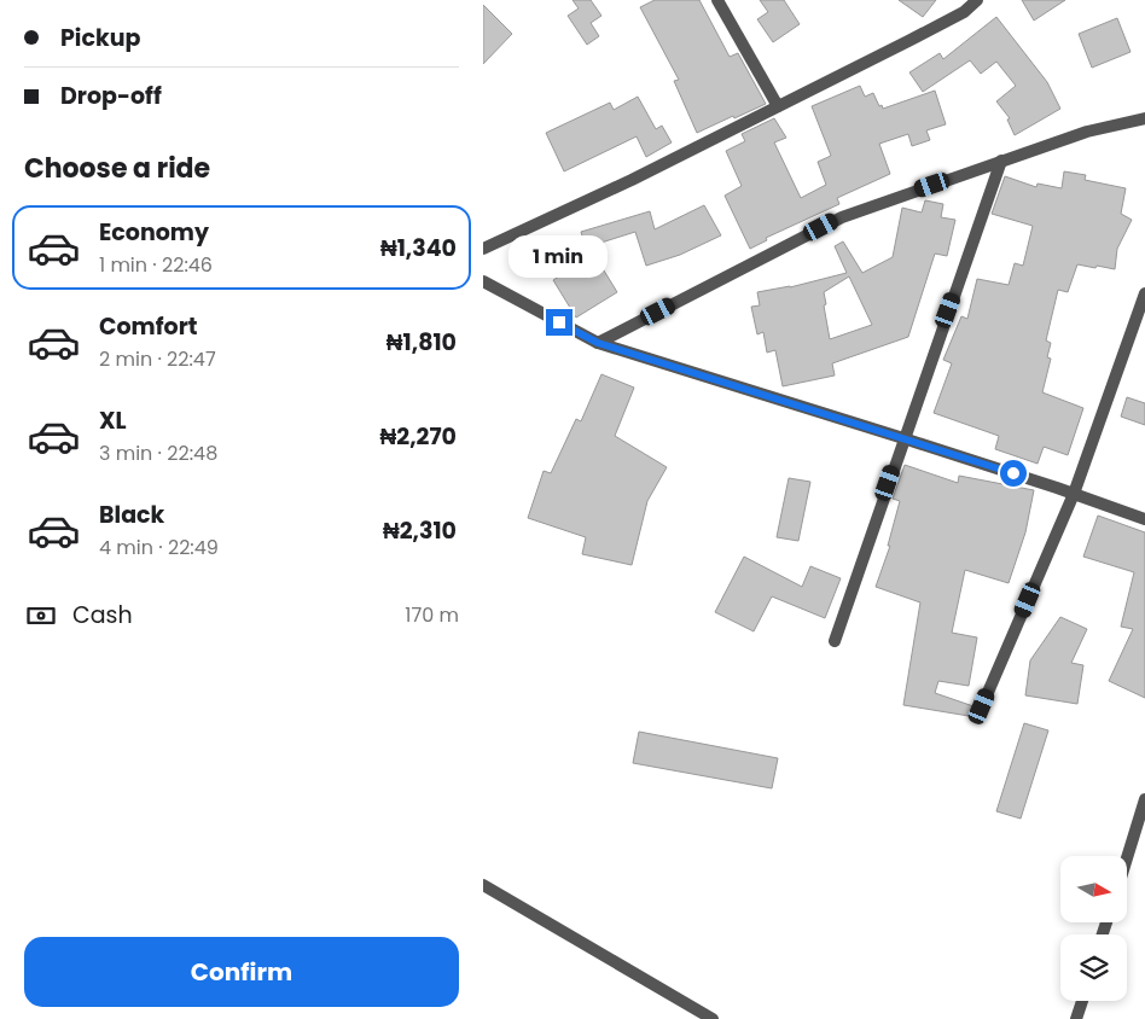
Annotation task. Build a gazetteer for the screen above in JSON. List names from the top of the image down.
{
  "north": "right",
  "page": {
    "banner": ["Pickup", "Drop-off"],
    "heading": "Choose a ride",
    "list": [
      {
        "name": "Economy",
        "note": "1 min · 22:46",
        "value": "₦1,340"
      },
      {
        "name": "Comfort",
        "note": "2 min · 22:47",
        "value": "₦1,810"
      },
      {
        "name": "XL",
        "note": "3 min · 22:48",
        "value": "₦2,270"
      },
      {
        "name": "Black",
        "note": "4 min · 22:49",
        "value": "₦2,310"
      }
    ],
    "bubble": "1 min",
    "pay": ["Cash", "170 m"],
    "buttons": "Confirm"
  }
}
